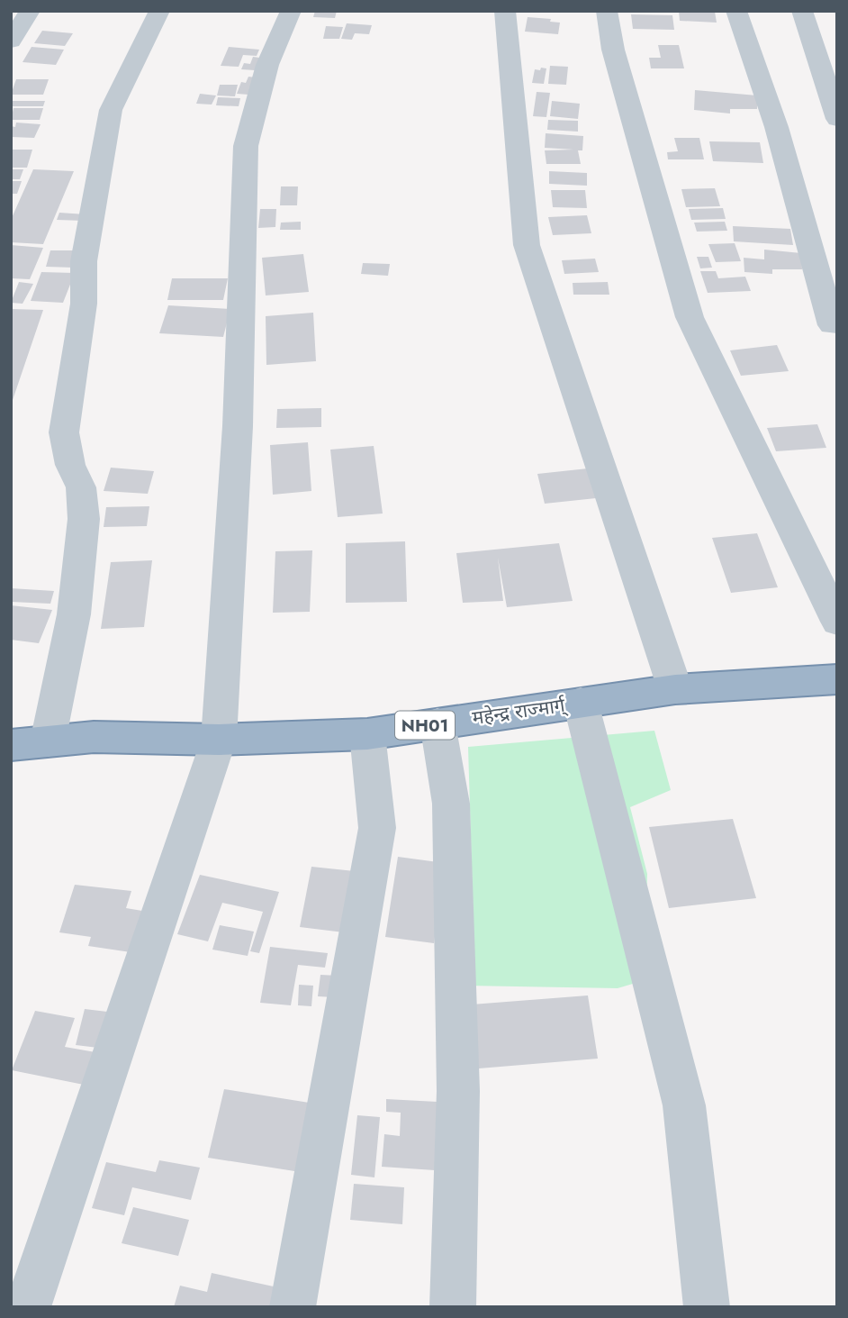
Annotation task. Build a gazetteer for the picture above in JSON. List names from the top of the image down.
{
  "streets": {
    "highway": ["महेन्द्र राज्मार्ग्", "NH01"]
  }
}
